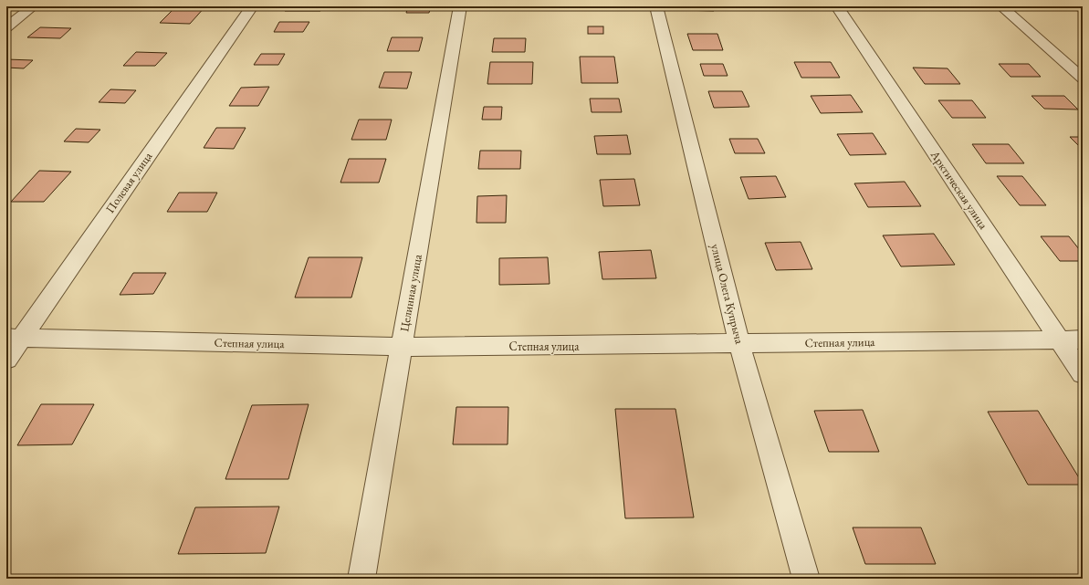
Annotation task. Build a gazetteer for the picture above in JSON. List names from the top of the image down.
{
  "streets": {
    "street": [
      "Полевая улица",
      "Арктическая улица",
      "Целинная улица",
      "улица Олега Купрыча",
      "Степная улица"
    ]
  },
  "crossings": [
    ["Полевая улица", "Степная улица"],
    ["Арктическая улица", "Степная улица"],
    ["Целинная улица", "Степная улица"],
    ["улица Олега Купрыча", "Степная улица"]
  ]
}
